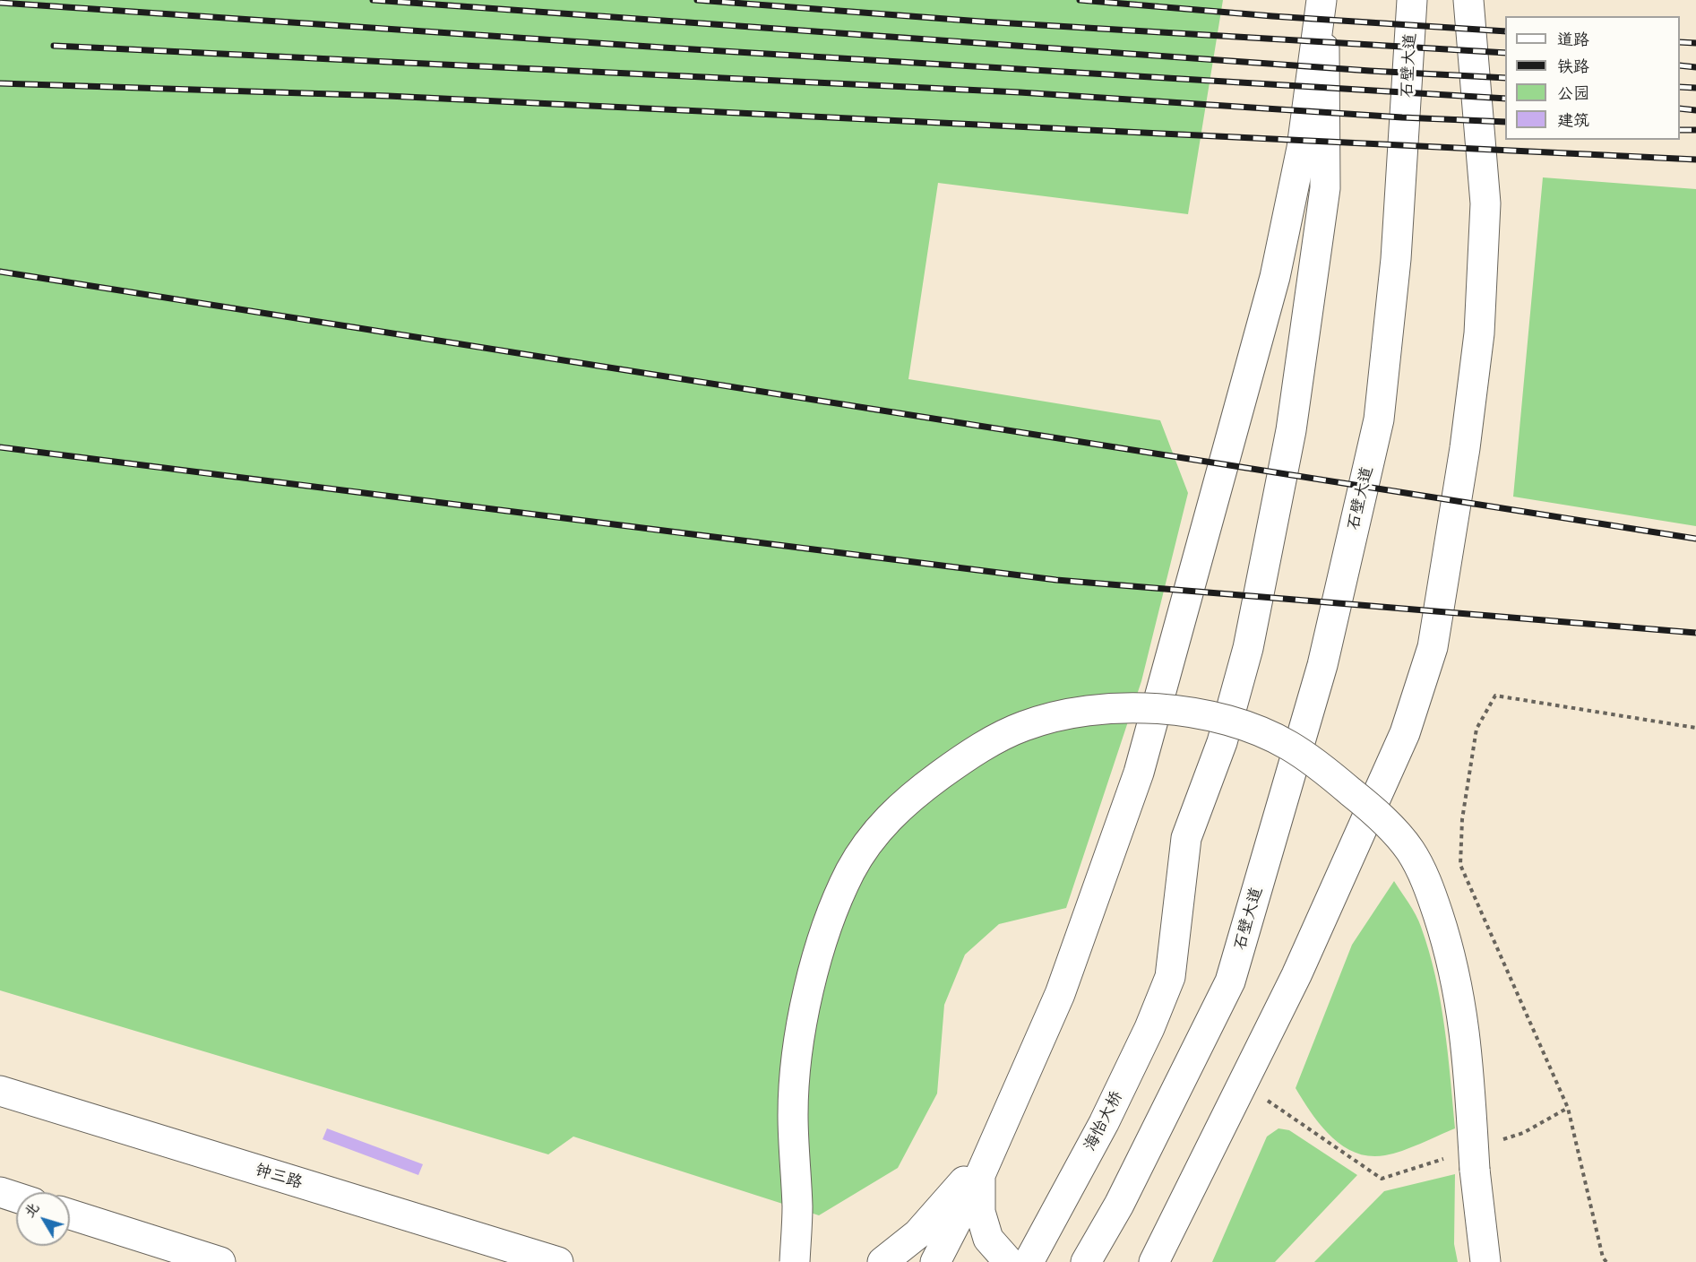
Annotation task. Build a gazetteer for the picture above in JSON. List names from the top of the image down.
{
  "streets": {
    "main road": ["石壁大道", "海怡大桥", "钟三路"]
  },
  "legend": [
    "道路",
    "铁路",
    "公园",
    "建筑"
  ],
  "north": "top left"
}
